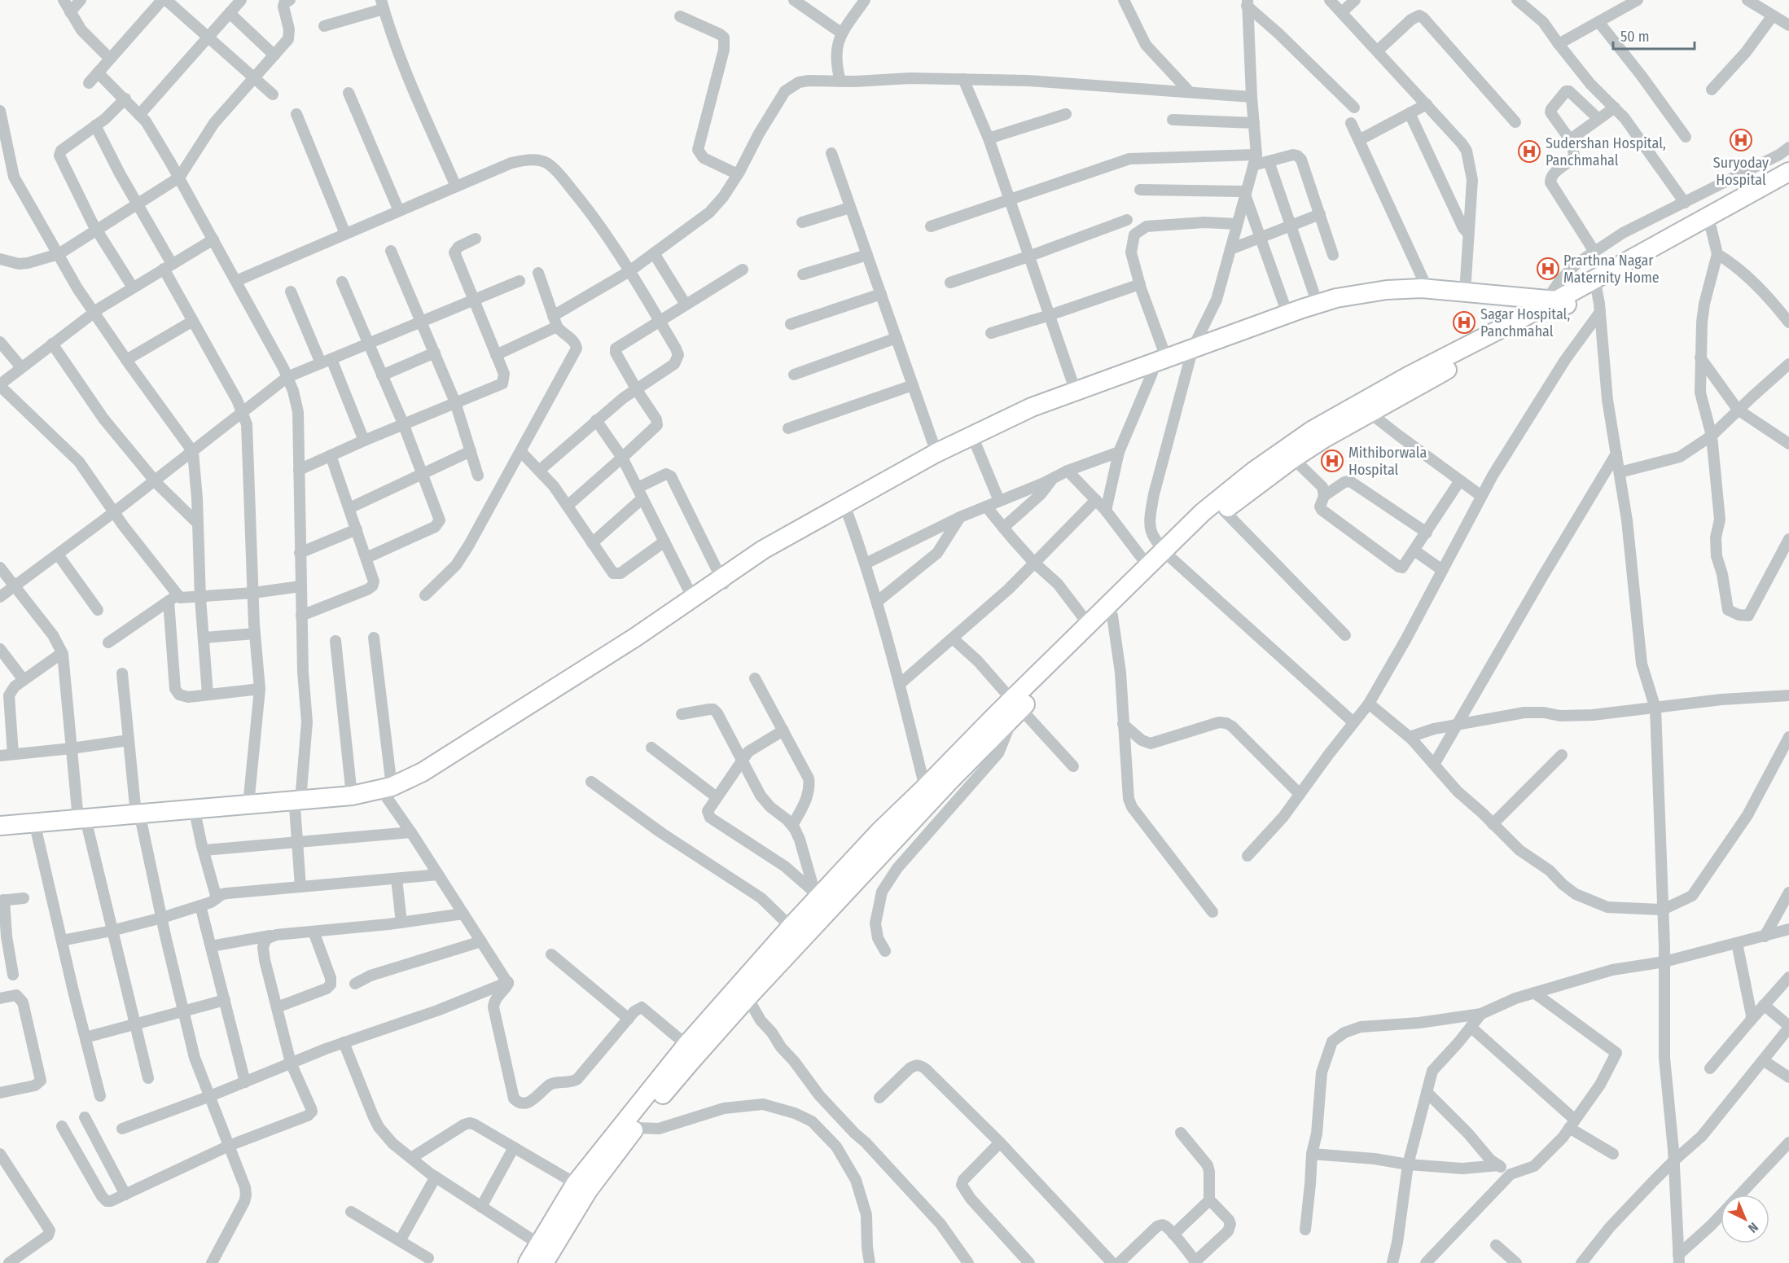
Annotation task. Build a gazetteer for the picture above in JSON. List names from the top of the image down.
{
  "places": {
    "hospital": [
      "Suryoday Hospital",
      "Sudershan Hospital, Panchmahal",
      "Prarthna Nagar Maternity Home",
      "Sagar Hospital, Panchmahal",
      "Mithiborwala Hospital"
    ]
  },
  "scale_bar": "50 m",
  "north": "bottom right"
}
